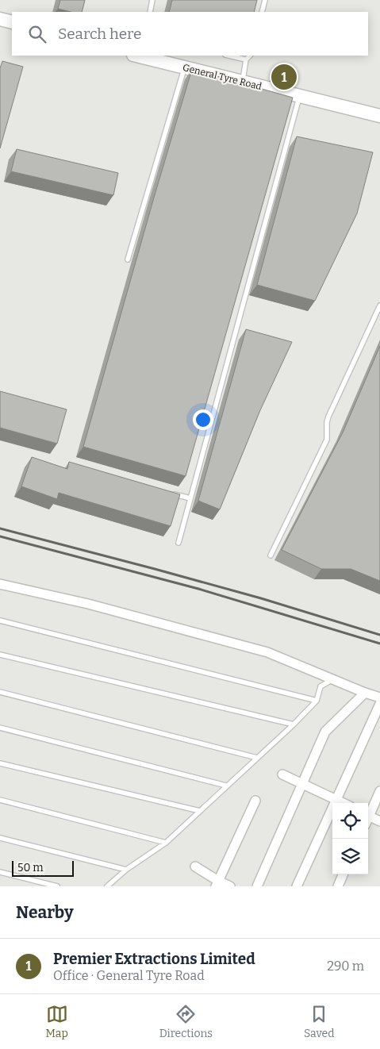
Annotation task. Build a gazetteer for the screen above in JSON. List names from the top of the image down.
{
  "streets": {
    "street": ["General Tyre Road"]
  },
  "scale_bar": "50 m",
  "page": {
    "search": "Search here",
    "pins": "1",
    "scale": "50 m",
    "heading": "Nearby",
    "list": [
      {
        "mark": "1",
        "name": "Premier Extractions Limited",
        "note": "Office · General Tyre Road",
        "value": "290 m"
      }
    ],
    "nav": ["Map", "Directions", "Saved"]
  }
}
